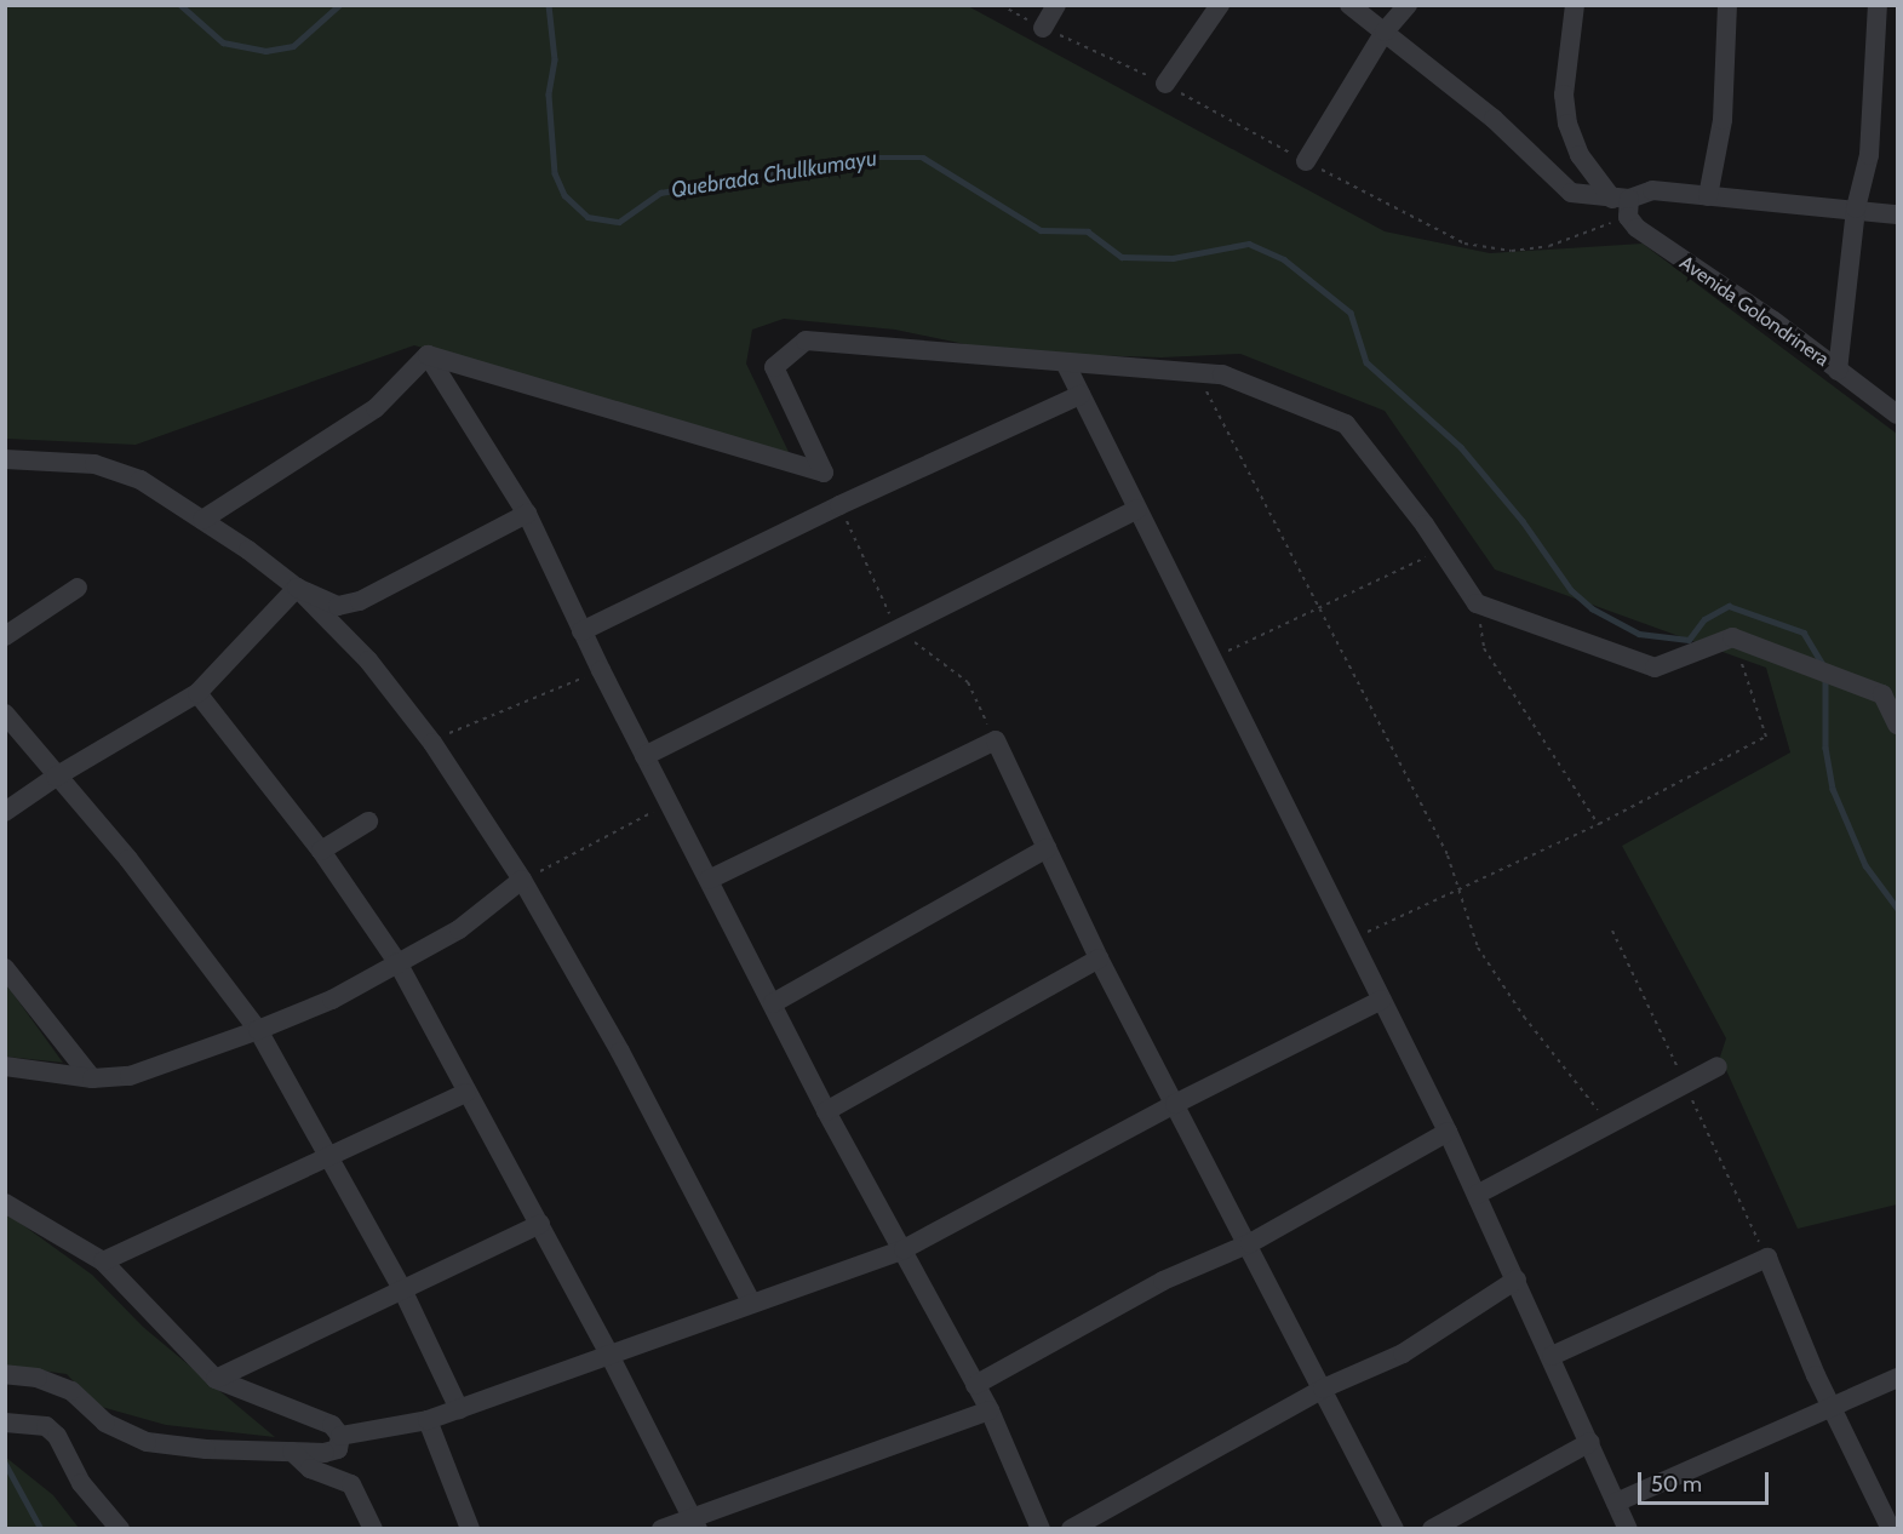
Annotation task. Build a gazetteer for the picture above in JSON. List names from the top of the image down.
{
  "streets": {
    "street": ["Avenida Golondrinera"]
  },
  "water": ["Quebrada Chullkumayu"],
  "scale_bar": "50 m"
}
